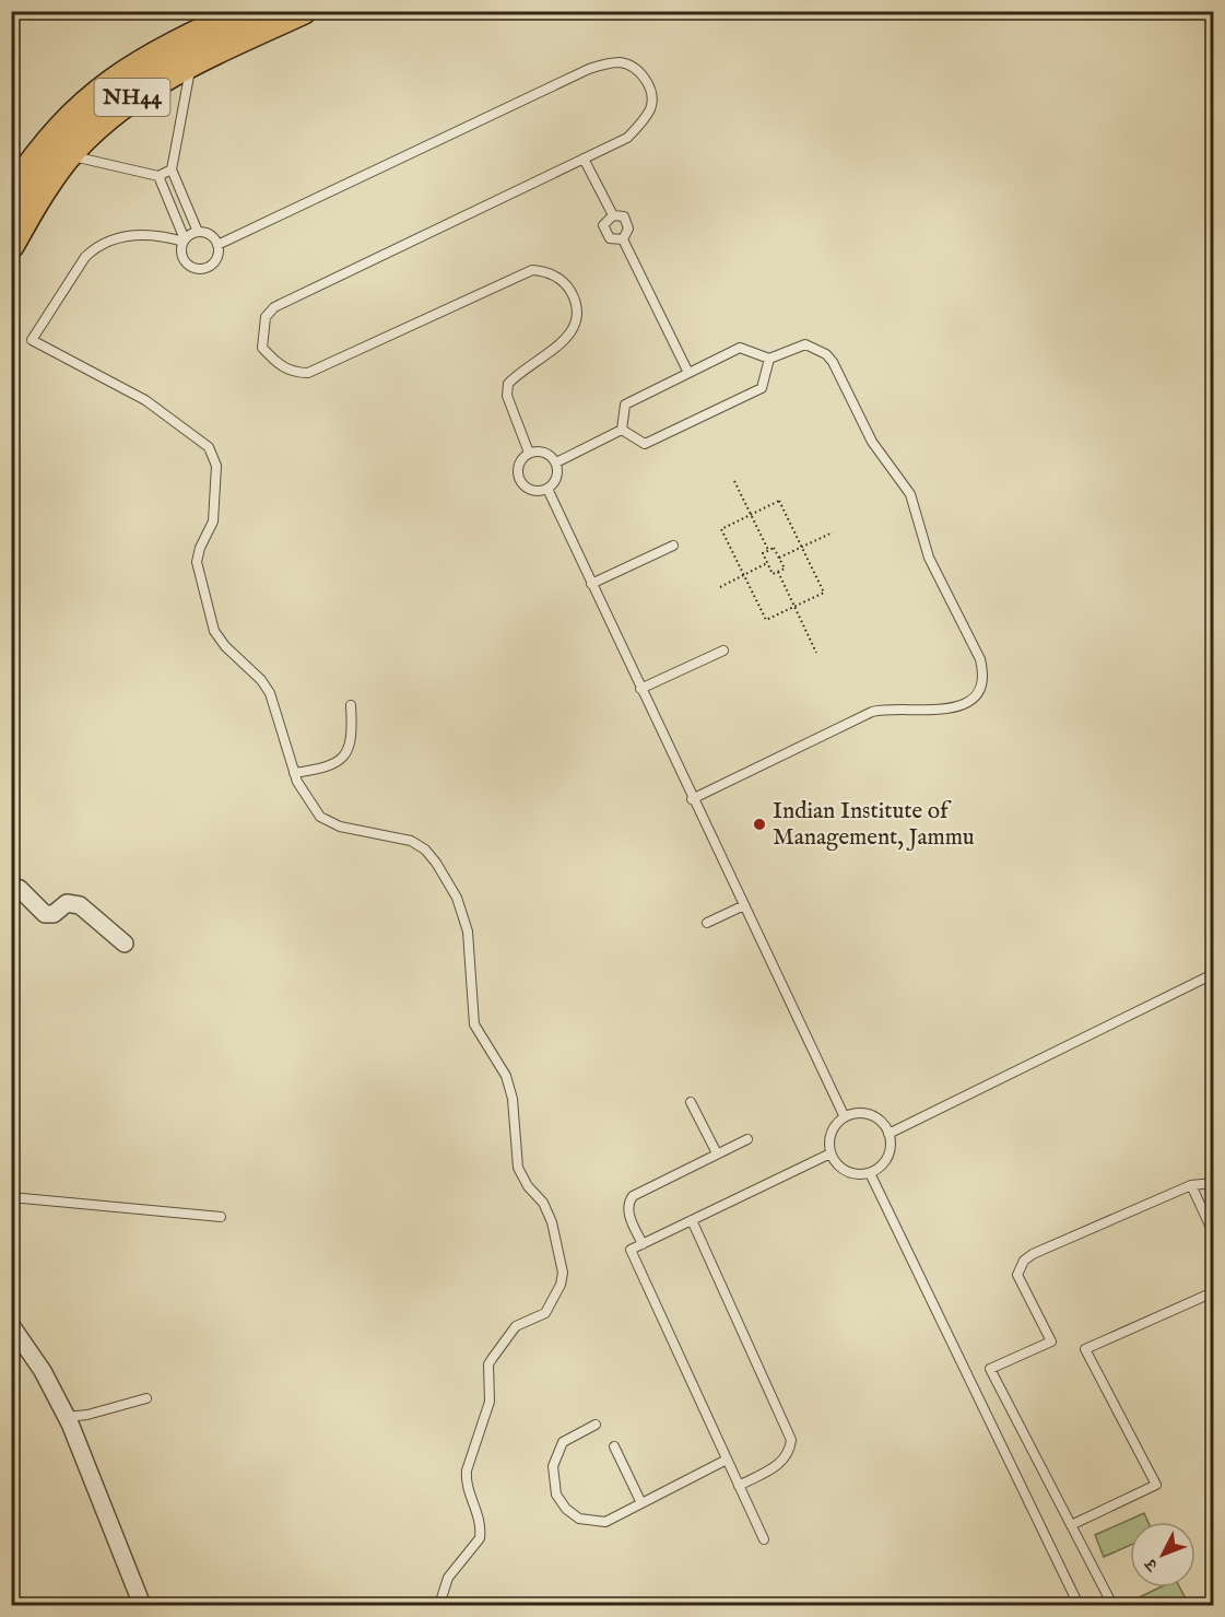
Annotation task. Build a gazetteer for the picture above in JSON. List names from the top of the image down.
{
  "streets": {
    "highway": ["NH44"]
  },
  "places": ["Indian Institute of Management, Jammu"],
  "north": "bottom left"
}
